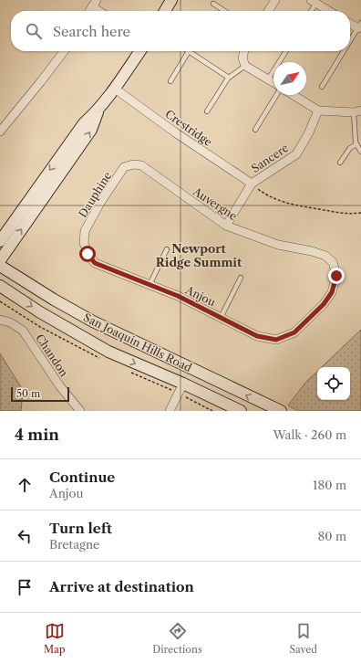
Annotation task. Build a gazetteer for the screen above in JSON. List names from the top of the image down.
{
  "streets": {
    "main road": ["San Joaquin Hills Road"],
    "street": [
      "Crestridge",
      "Sancere",
      "Dauphine",
      "Auvergne",
      "Anjou",
      "Chandon"
    ]
  },
  "crossings": [
    ["Crestridge", "Sancere"],
    ["Dauphine", "Auvergne"],
    ["Dauphine", "Anjou"],
    ["Auvergne", "Anjou"]
  ],
  "districts": ["Newport Ridge Summit"],
  "scale_bar": "50 m",
  "north": "top right",
  "page": {
    "search": "Search here",
    "scale": "50 m",
    "heading": ["4 min", "Walk · 260 m"],
    "list": [
      ["Continue", "Anjou", "180 m"],
      ["Turn left", "Bretagne", "80 m"],
      "Arrive at destination"
    ],
    "nav": ["Map", "Directions", "Saved"]
  }
}
